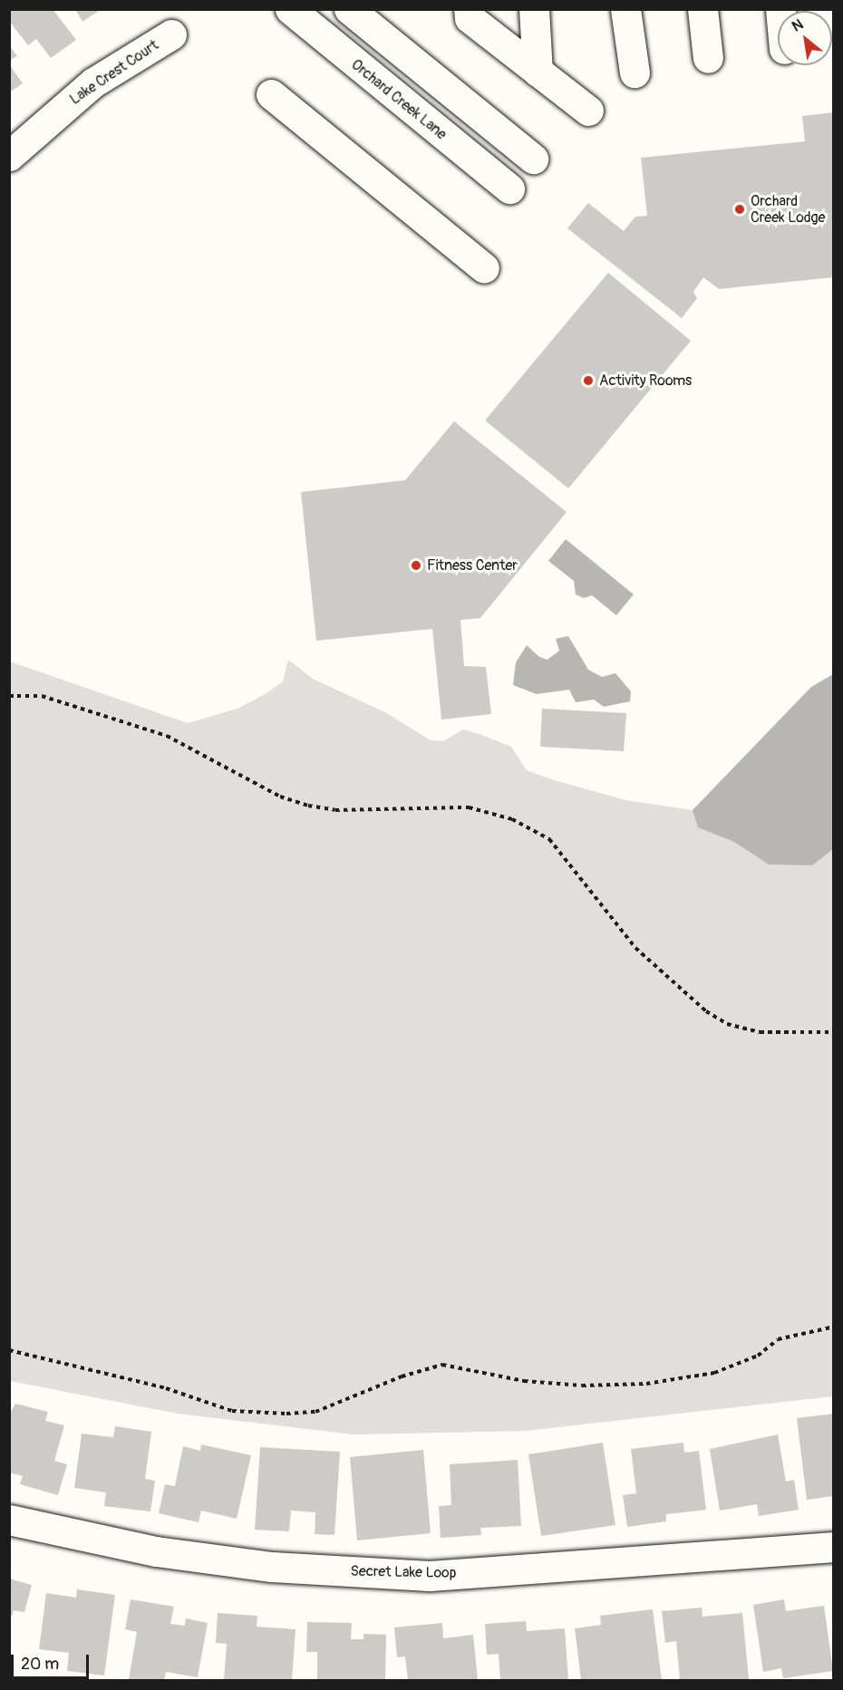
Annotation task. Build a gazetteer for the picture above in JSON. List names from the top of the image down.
{
  "streets": {
    "street": ["Lake Crest Court", "Orchard Creek Lane", "Secret Lake Loop"]
  },
  "places": ["Orchard Creek Lodge", "Activity Rooms", "Fitness Center"],
  "scale_bar": "20 m",
  "north": "top left"
}
